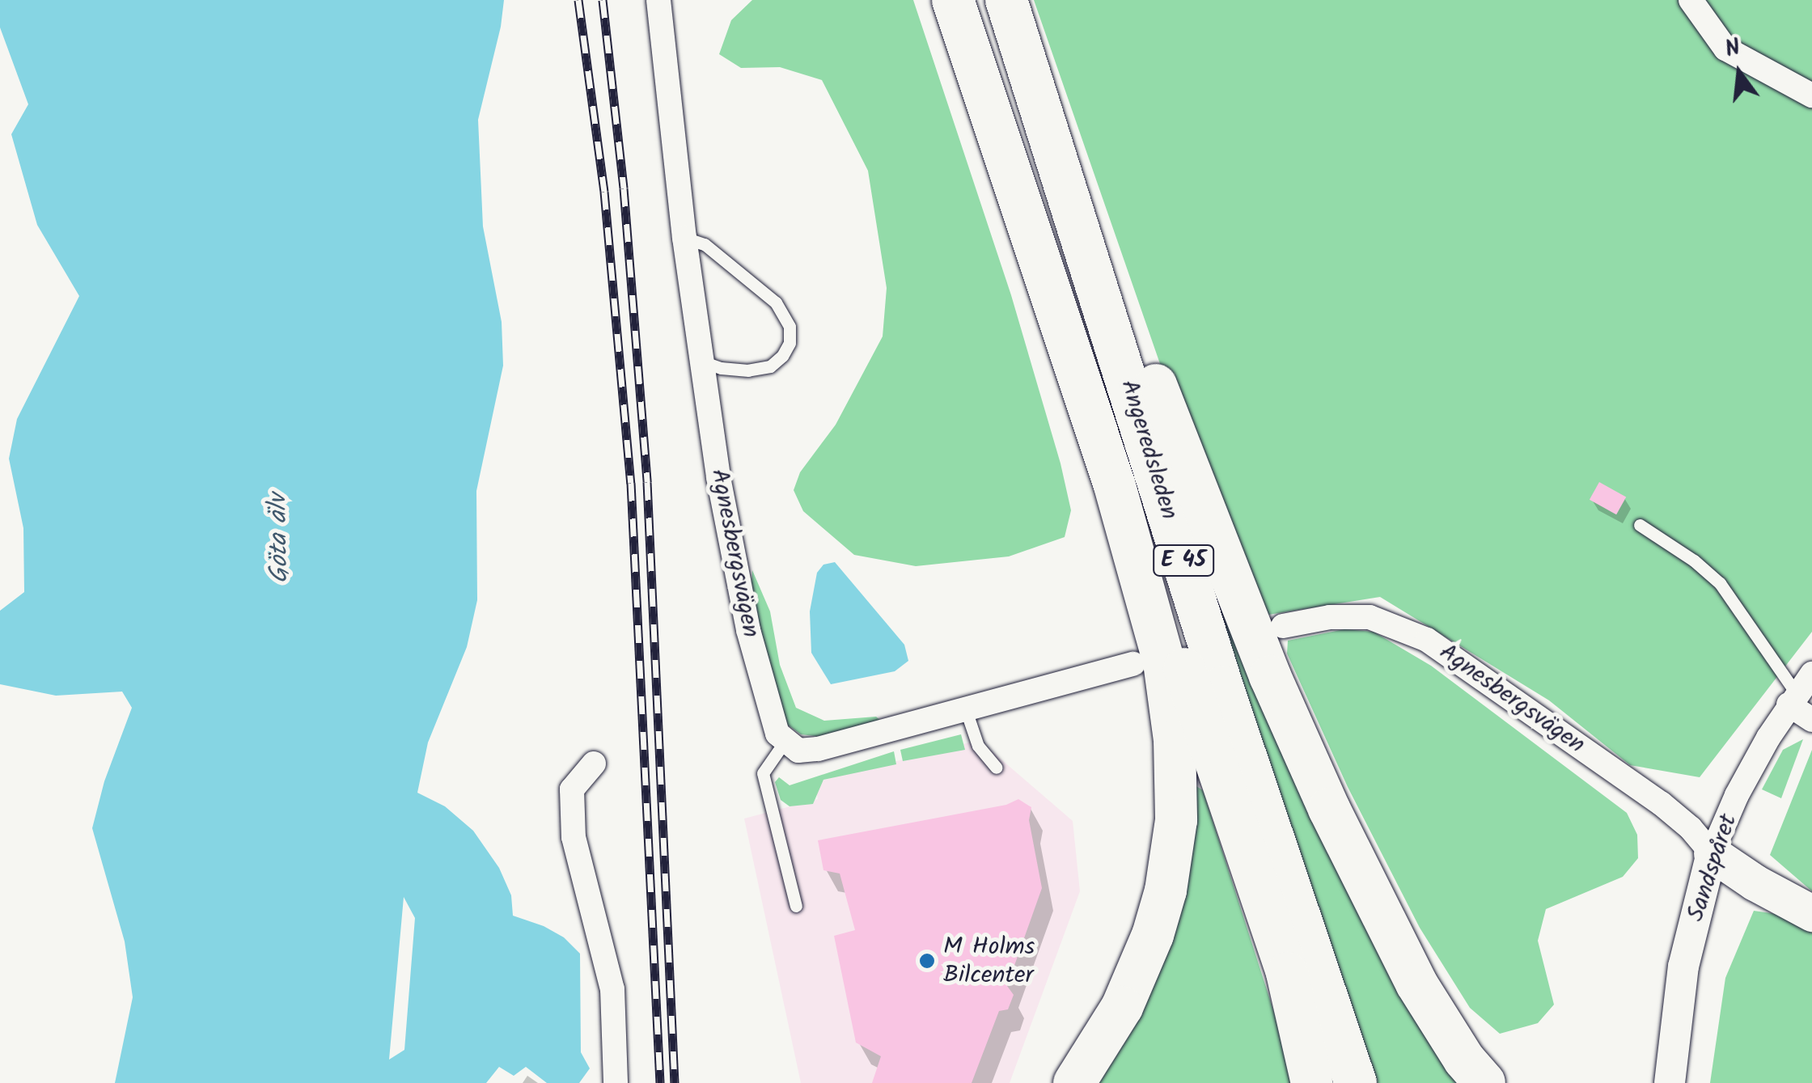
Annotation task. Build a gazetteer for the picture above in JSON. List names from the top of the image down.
{
  "streets": {
    "highway": ["Angeredsleden", "E 45"],
    "street": ["Agnesbergsvägen", "Sandspåret"]
  },
  "crossings": [
    ["Angeredsleden", "E 45"],
    ["Agnesbergsvägen", "Sandspåret"]
  ],
  "water": ["Göta älv"],
  "places": ["M Holms Bilcenter"],
  "north": "top"
}
